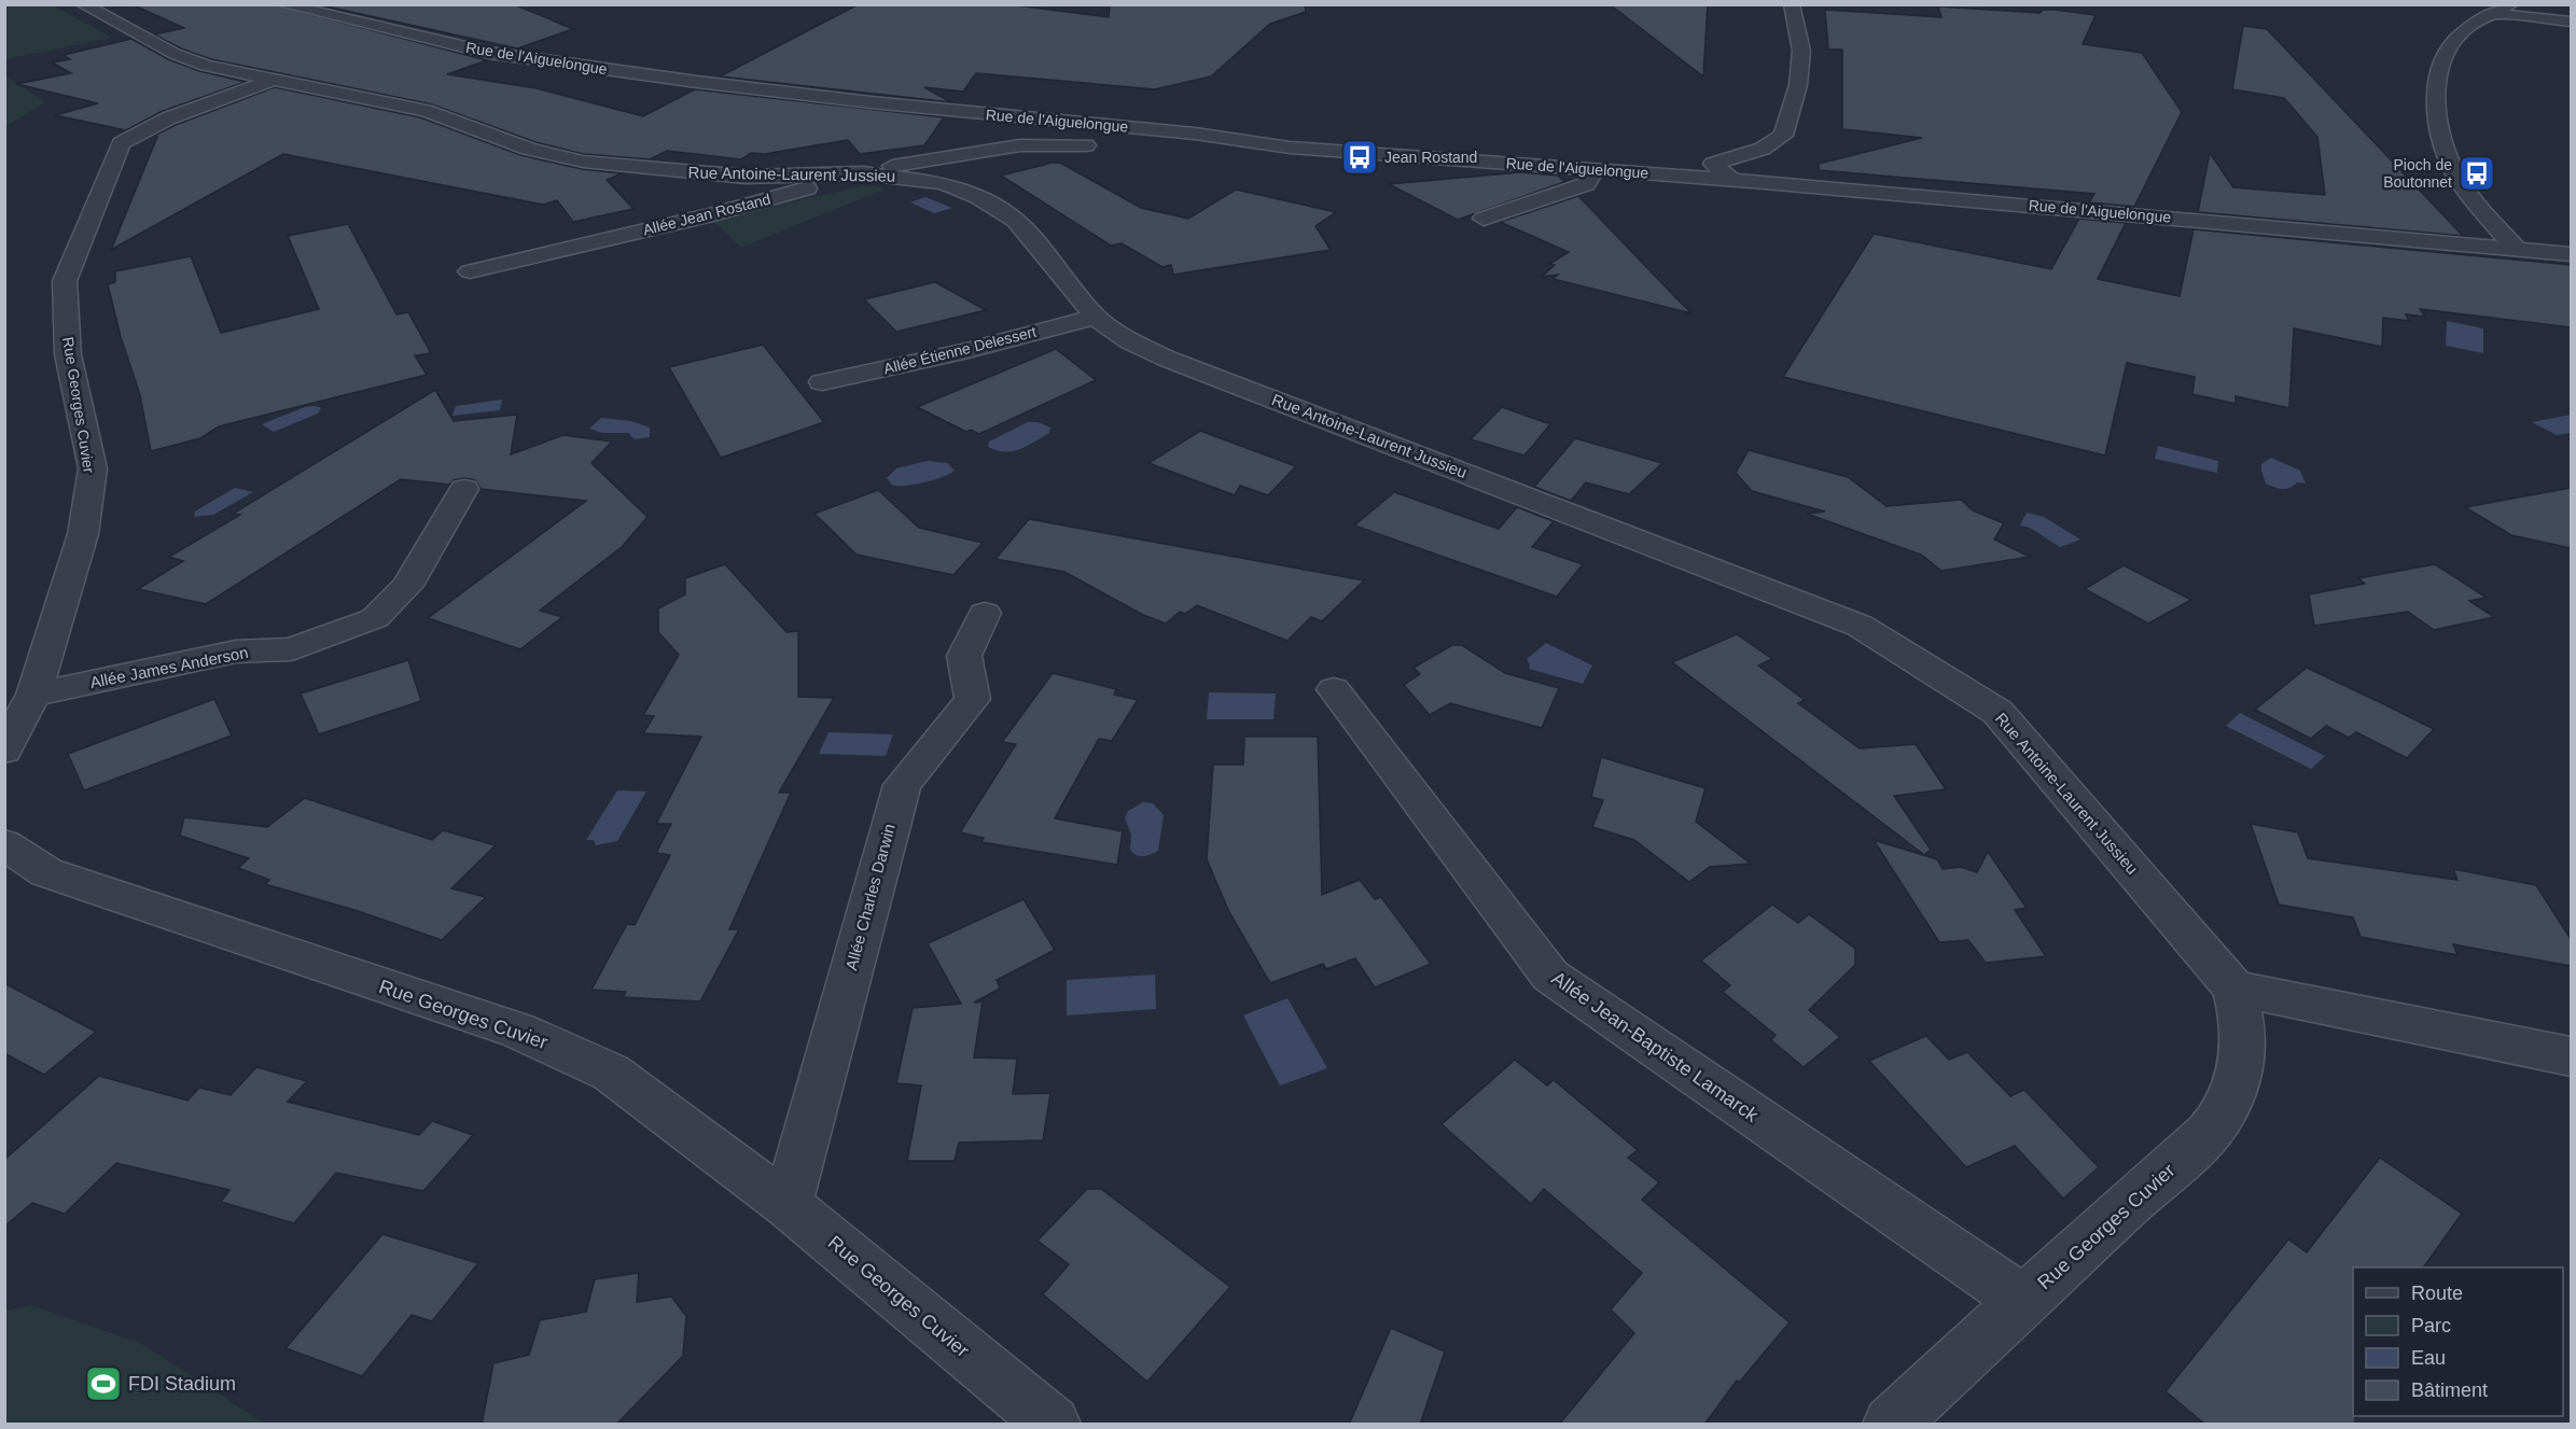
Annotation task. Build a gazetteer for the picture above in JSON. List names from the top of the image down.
{
  "streets": {
    "street": [
      "Rue de l'Aiguelongue",
      "Rue Antoine-Laurent Jussieu",
      "Allée Jean Rostand",
      "Allée Étienne Delessert",
      "Rue Georges Cuvier",
      "Allée James Anderson",
      "Allée Charles Darwin",
      "Allée Jean-Baptiste Lamarck"
    ]
  },
  "crossings": [
    ["Rue Antoine-Laurent Jussieu", "Allée Jean Rostand"],
    ["Rue Antoine-Laurent Jussieu", "Allée Étienne Delessert"],
    ["Rue Antoine-Laurent Jussieu", "Rue Georges Cuvier"],
    ["Rue Georges Cuvier", "Allée James Anderson"],
    ["Rue Georges Cuvier", "Allée Charles Darwin"],
    ["Rue Georges Cuvier", "Allée Jean-Baptiste Lamarck"]
  ],
  "places": {
    "bus stop": ["Jean Rostand", "Pioch de Boutonnet"],
    "sports": ["FDI Stadium"]
  },
  "legend": [
    "Route",
    "Parc",
    "Eau",
    "Bâtiment"
  ]
}
